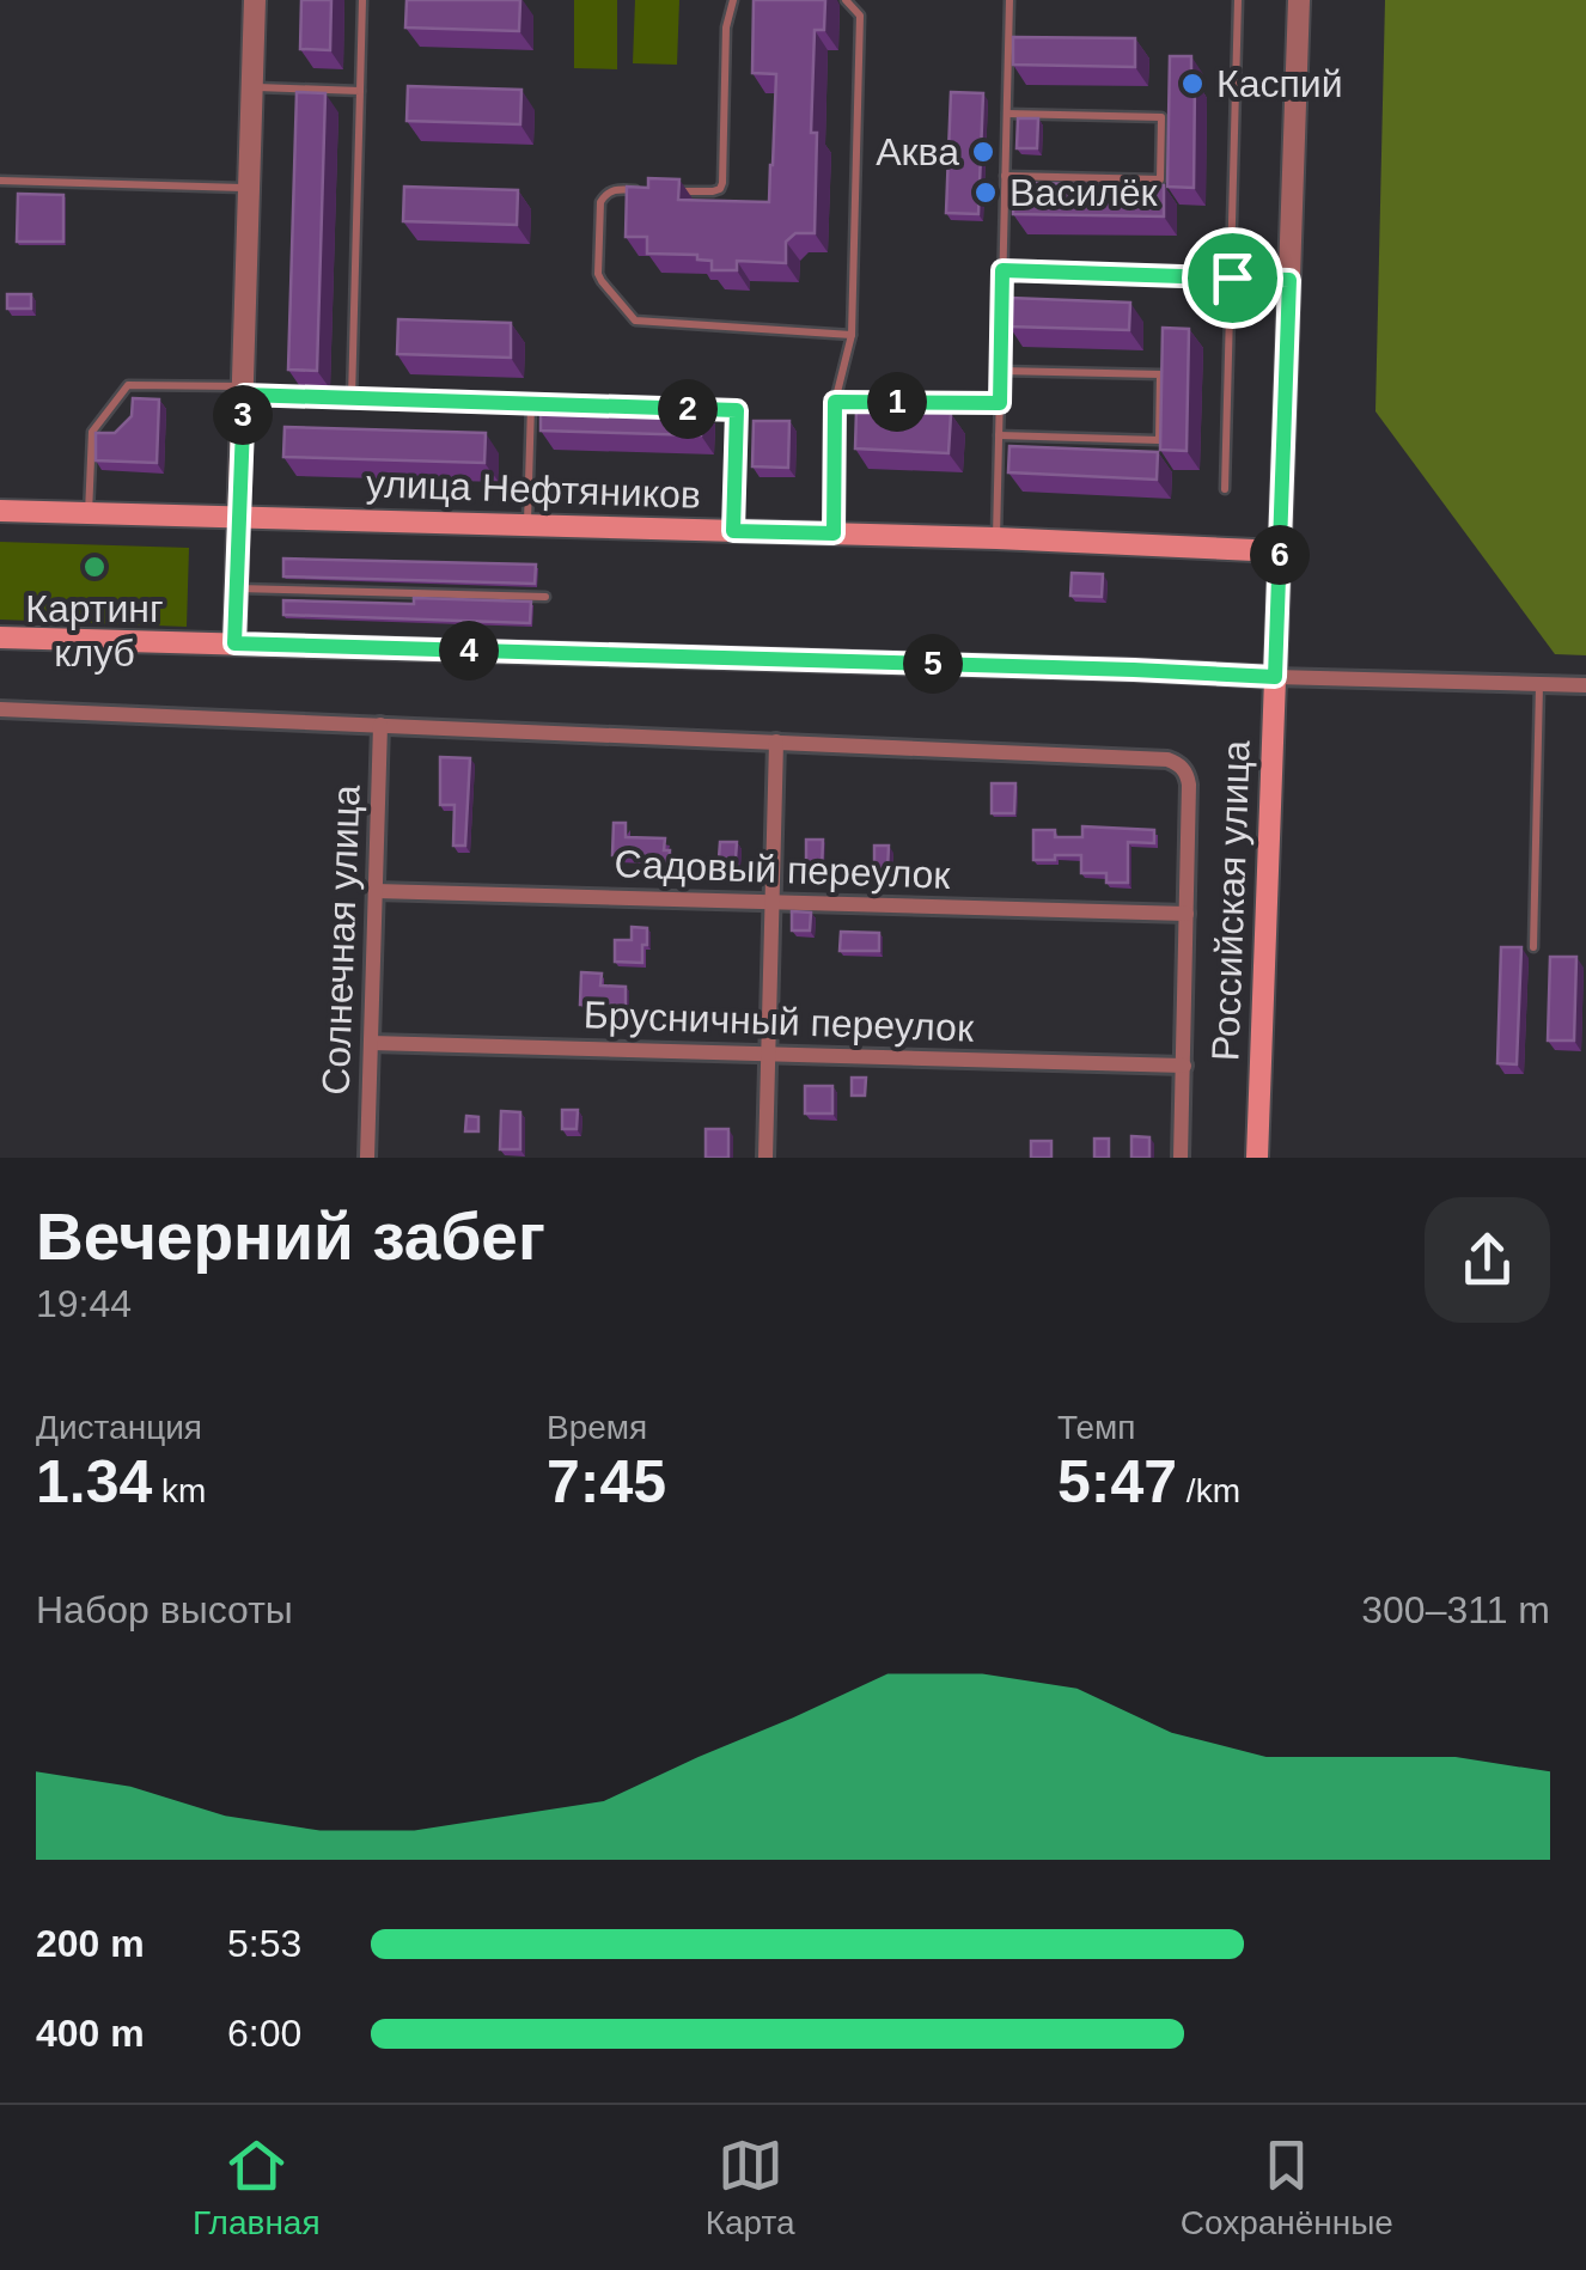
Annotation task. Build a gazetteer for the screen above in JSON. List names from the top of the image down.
{
  "streets": {
    "main road": ["улица Нефтяников", "Российская улица"],
    "street": ["Садовый переулок", "Солнечная улица", "Брусничный переулок"]
  },
  "crossings": [
    ["улица Нефтяников", "Российская улица"],
    ["Садовый переулок", "Солнечная улица"],
    ["Солнечная улица", "Брусничный переулок"]
  ],
  "places": [
    "Каспий",
    "Аква",
    "Василёк",
    "Картинг клуб"
  ],
  "page": {
    "pins": [
      "1",
      "2",
      "3",
      "6",
      "4",
      "5"
    ],
    "heading": ["Вечерний забег", "19:44"],
    "stats": [
      ["Дистанция", "1.34 km"],
      ["Время", "7:45"],
      ["Темп", "5:47 /km"]
    ],
    "chart": ["Набор высоты", "300–311 m"],
    "list": [
      {
        "name": "200 m",
        "note": "5:53"
      },
      {
        "name": "400 m",
        "note": "6:00"
      }
    ],
    "tabs": ["Главная", "Карта", "Сохранённые"]
  }
}
